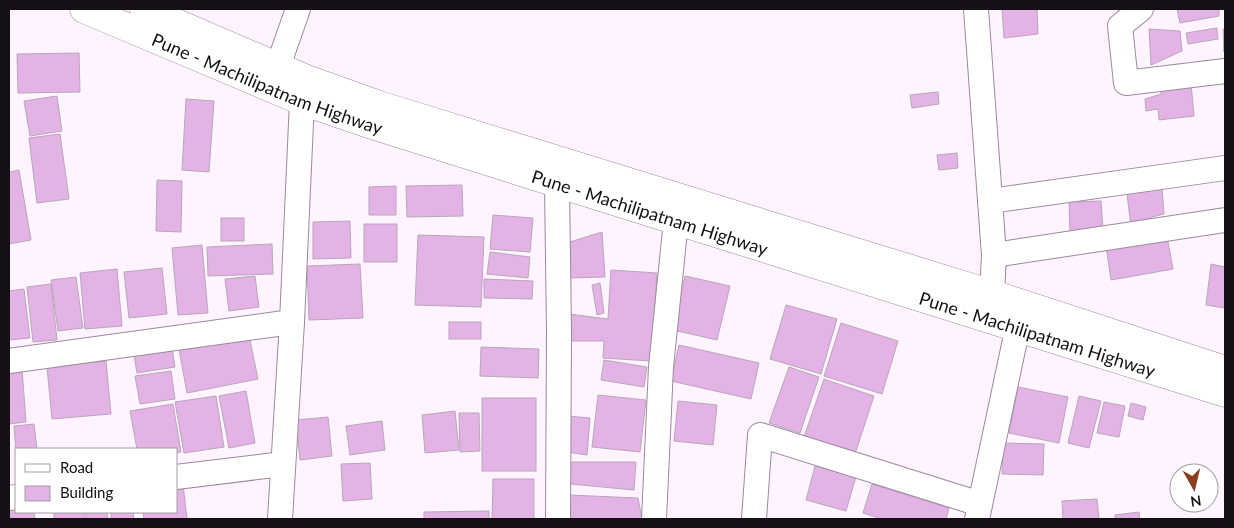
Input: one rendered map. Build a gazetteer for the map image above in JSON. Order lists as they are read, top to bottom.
{
  "streets": {
    "main road": ["Pune - Machilipatnam Highway"]
  },
  "legend": ["Road", "Building"],
  "north": "bottom"
}
